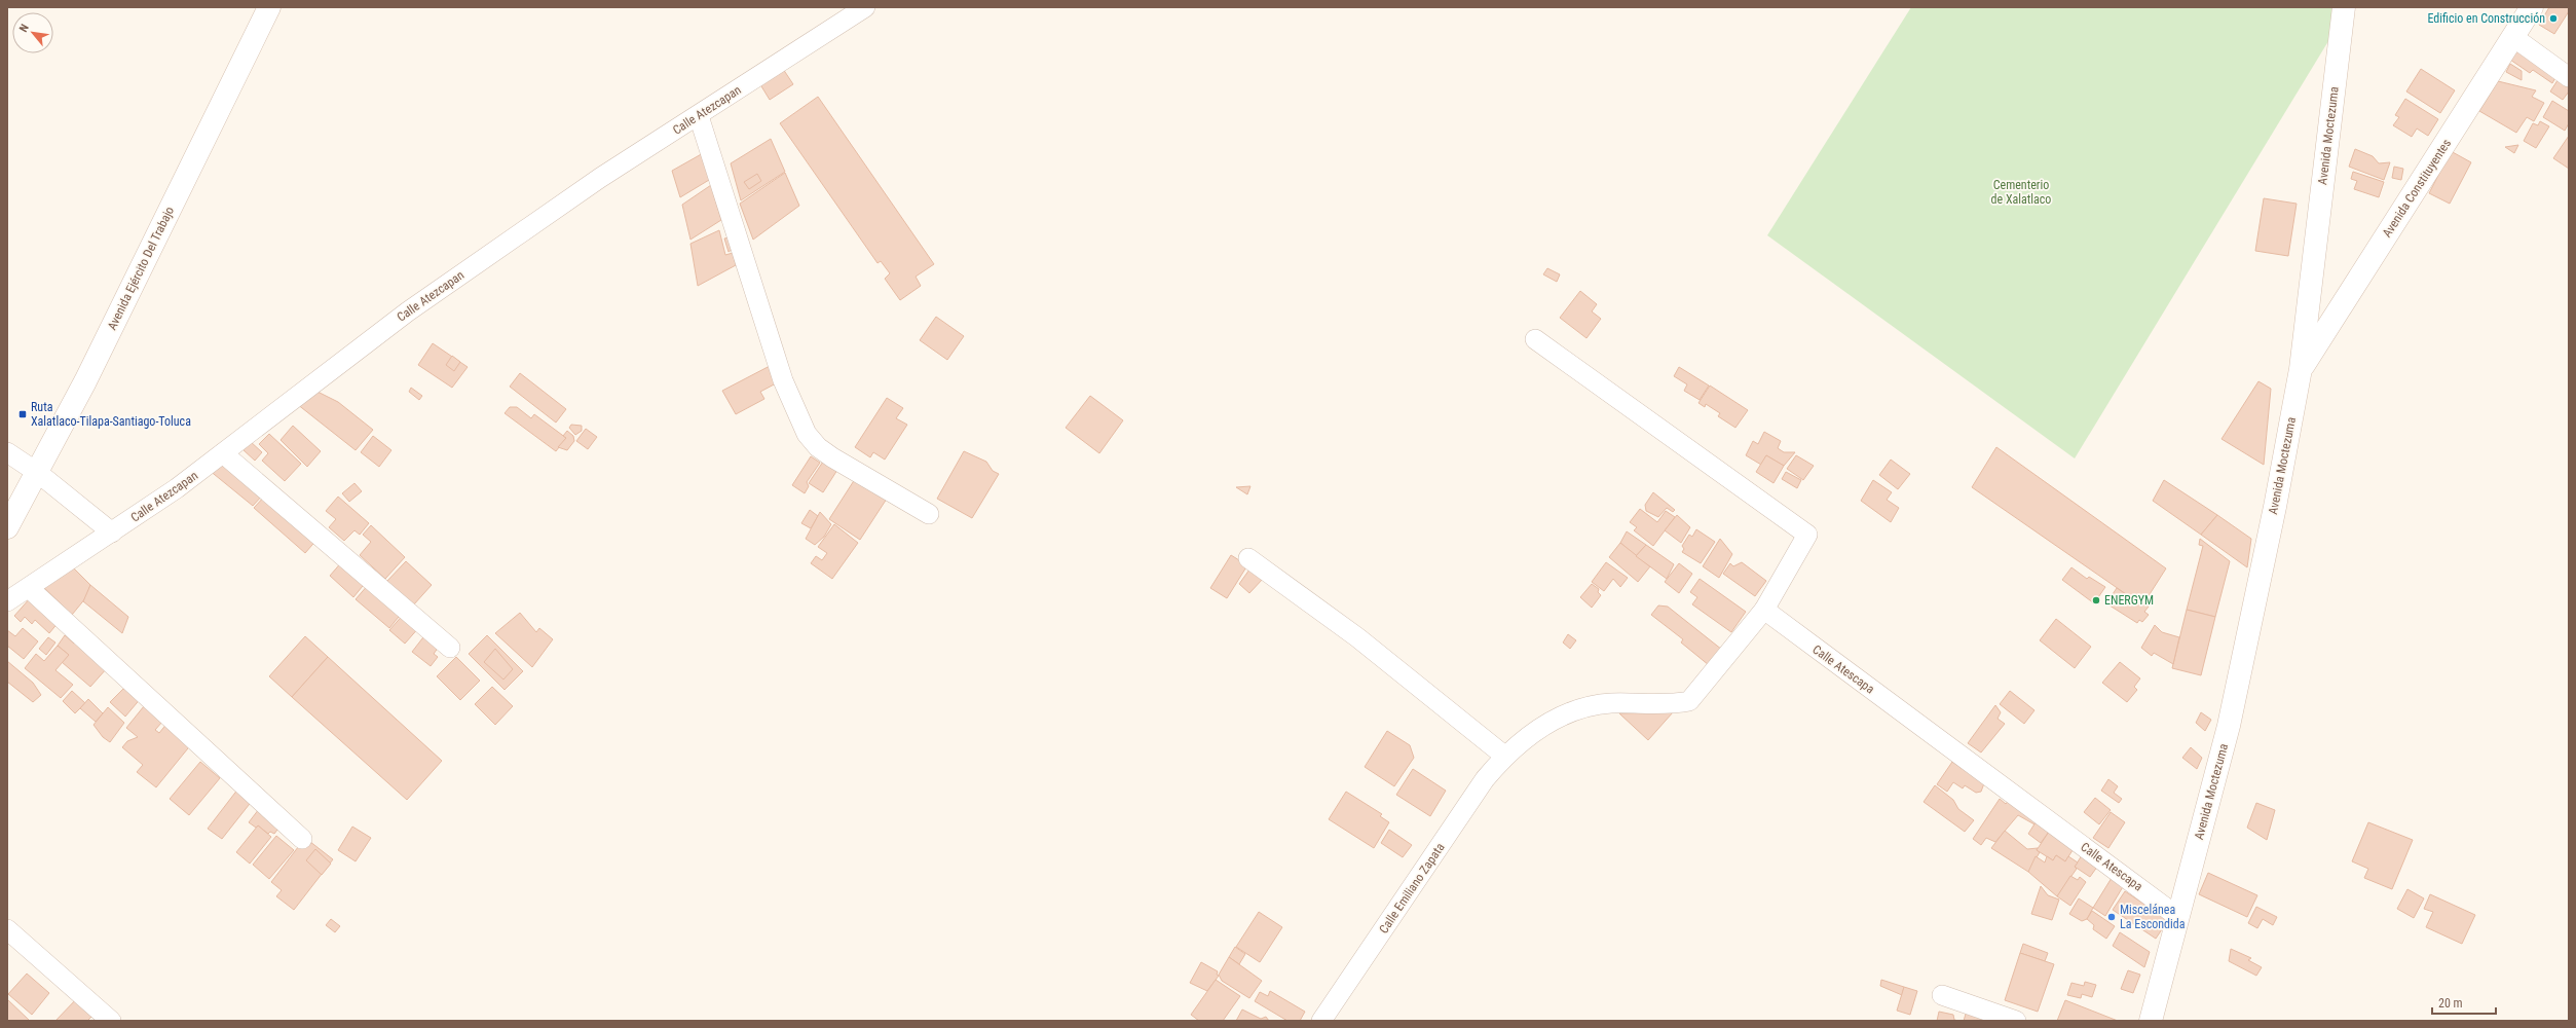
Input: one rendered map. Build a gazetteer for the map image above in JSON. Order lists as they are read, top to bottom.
{
  "streets": {
    "main road": ["Avenida Moctezuma", "Avenida Constituyentes", "Avenida Ejército Del Trabajo"],
    "street": ["Calle Atezcapan", "Calle Atescapa", "Calle Emiliano Zapata"]
  },
  "crossings": [
    ["Avenida Moctezuma", "Avenida Constituyentes"],
    ["Avenida Moctezuma", "Calle Atescapa"]
  ],
  "parks": ["Cementerio de Xalatlaco"],
  "places": {
    "other": ["Edificio en Construcción", "ENERGYM", "Miscelánea La Escondida"],
    "transit": ["Ruta Xalatlaco-Tilapa-Santiago-Toluca"]
  },
  "scale_bar": "20 m",
  "north": "top left"
}
